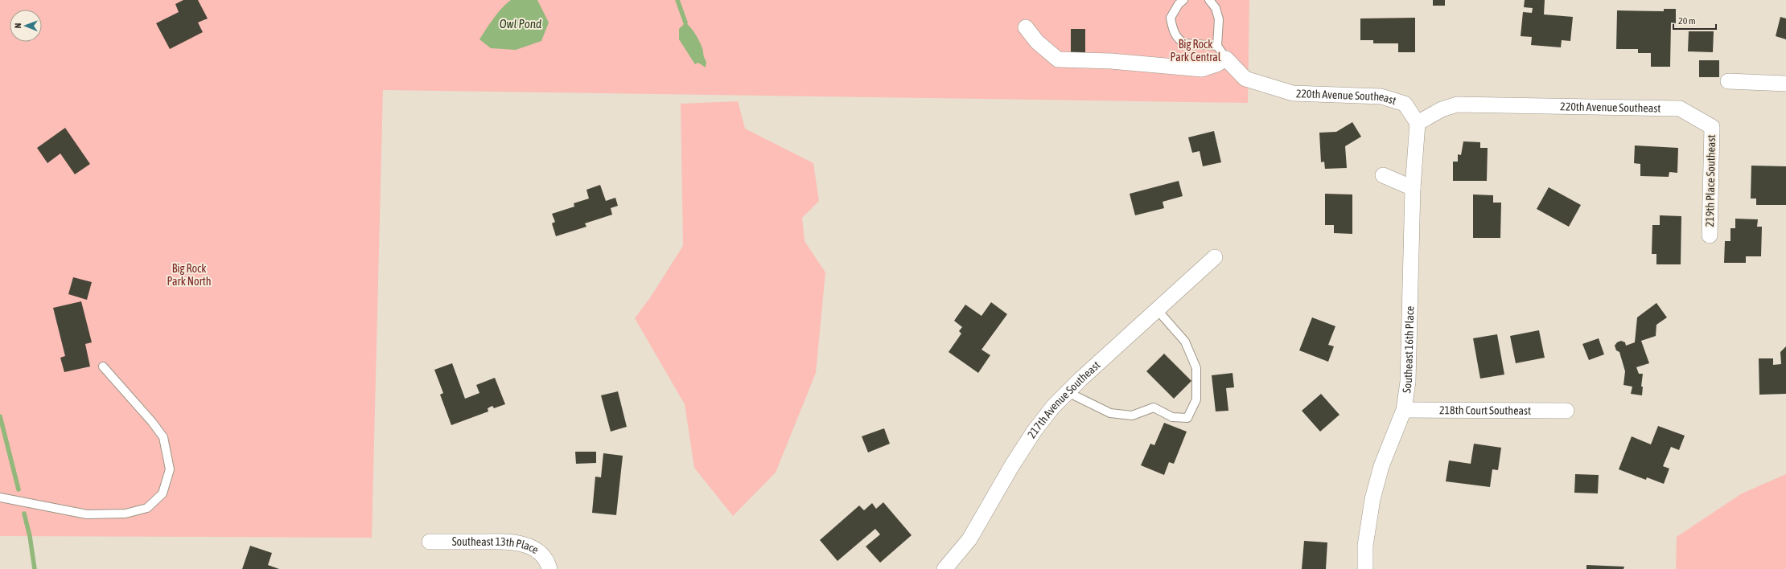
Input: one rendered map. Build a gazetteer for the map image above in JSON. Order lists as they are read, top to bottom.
{
  "streets": {
    "street": [
      "220th Avenue Southeast",
      "219th Place Southeast",
      "Southeast 16th Place",
      "217th Avenue Southeast",
      "218th Court Southeast",
      "Southeast 13th Place"
    ]
  },
  "crossings": [
    ["220th Avenue Southeast", "219th Place Southeast"],
    ["220th Avenue Southeast", "Southeast 16th Place"],
    ["Southeast 16th Place", "218th Court Southeast"]
  ],
  "water": ["Owl Pond"],
  "parks": ["Big Rock Park Central", "Big Rock Park North"],
  "scale_bar": "20 m",
  "north": "left"
}
